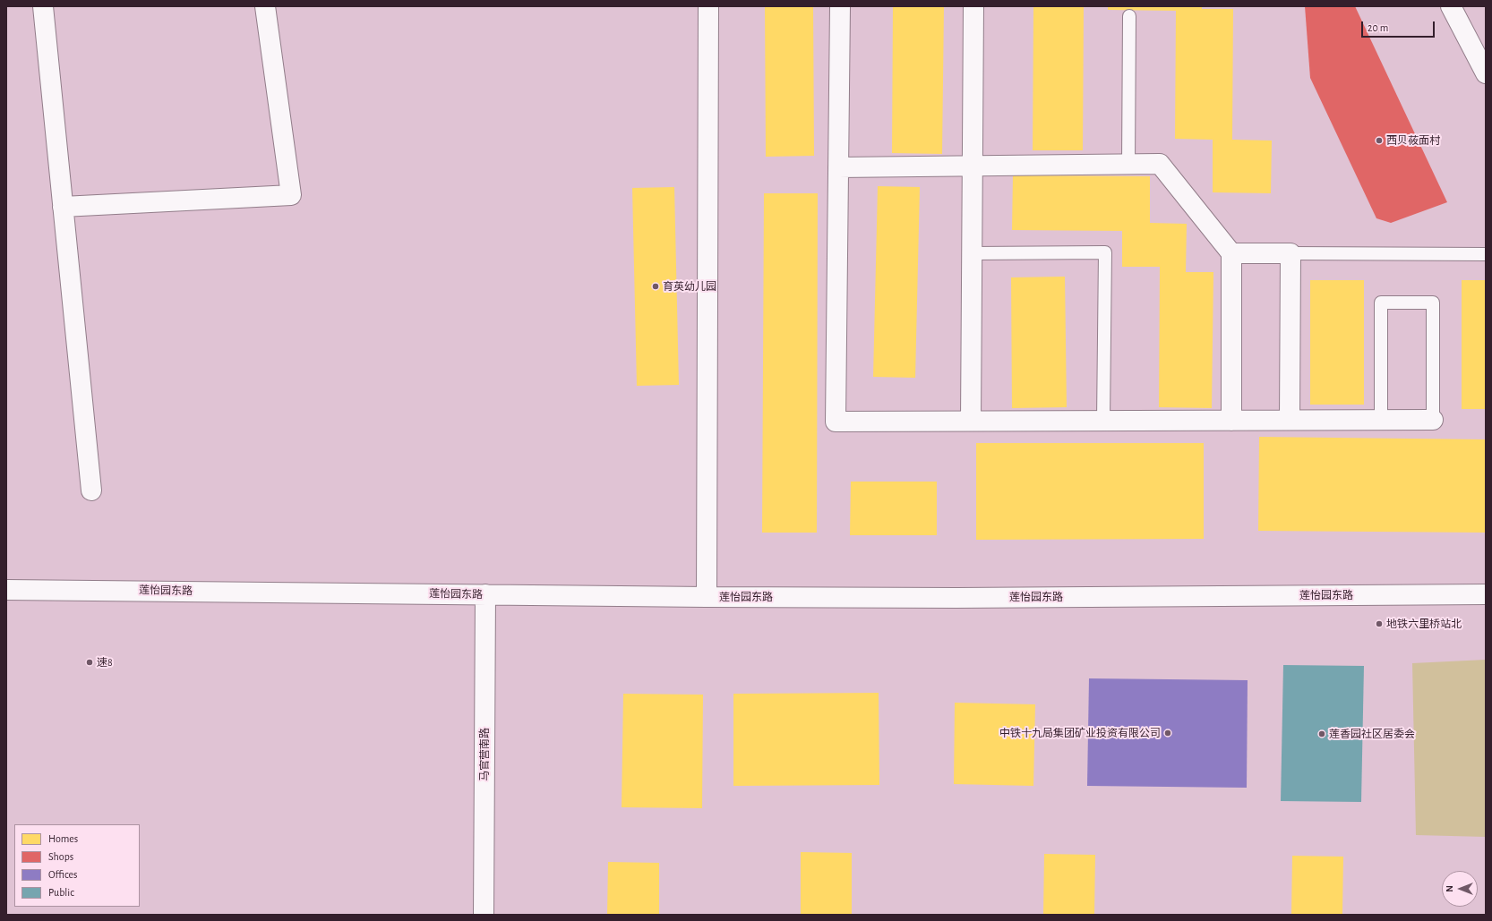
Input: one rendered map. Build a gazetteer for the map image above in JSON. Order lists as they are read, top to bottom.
{
  "streets": {
    "street": ["莲怡园东路", "马官营南路"]
  },
  "crossings": [
    ["莲怡园东路", "马官营南路"]
  ],
  "places": [
    "西贝莜面村",
    "育英幼儿园",
    "地铁六里桥站北",
    "速8",
    "中铁十九局集团矿业投资有限公司",
    "莲香园社区居委会"
  ],
  "legend": [
    "Homes",
    "Shops",
    "Offices",
    "Public"
  ],
  "scale_bar": "20 m",
  "north": "left"
}
